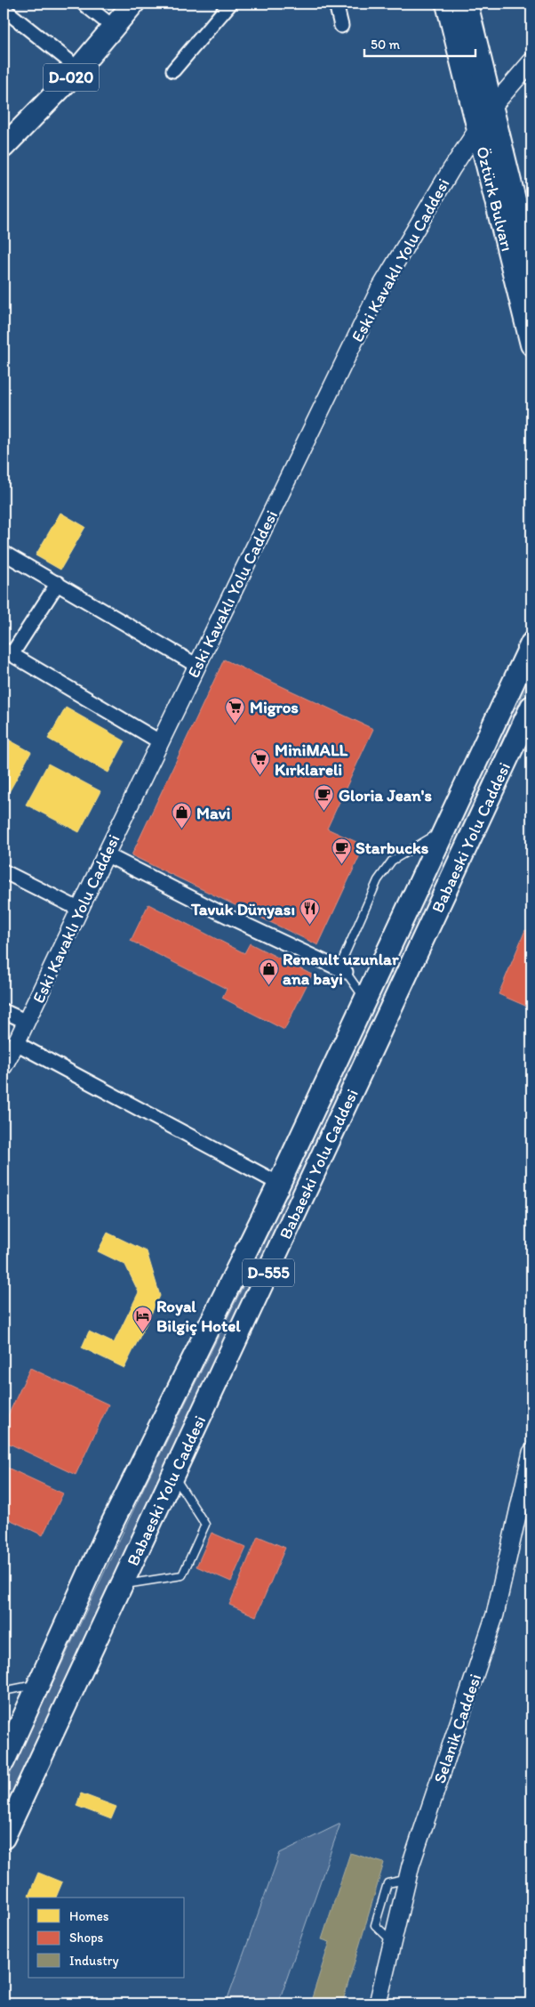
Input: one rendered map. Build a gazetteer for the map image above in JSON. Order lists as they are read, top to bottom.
{
  "streets": {
    "highway": [
      "D-020",
      "Öztürk Bulvarı",
      "Babaeski Yolu Caddesi",
      "D-555"
    ],
    "street": ["Eski Kavaklı Yolu Caddesi", "Selanik Caddesi"]
  },
  "crossings": [
    ["Öztürk Bulvarı", "Eski Kavaklı Yolu Caddesi"]
  ],
  "places": {
    "supermarket": ["Migros", "MiniMALL Kırklareli"],
    "cafe": ["Gloria Jean's", "Starbucks"],
    "shop": ["Mavi", "Renault uzunlar ana bayi"],
    "restaurant": ["Tavuk Dünyası"],
    "hotel": ["Royal Bilgiç Hotel"]
  },
  "legend": ["Homes", "Shops", "Industry"],
  "scale_bar": "50 m"
}
